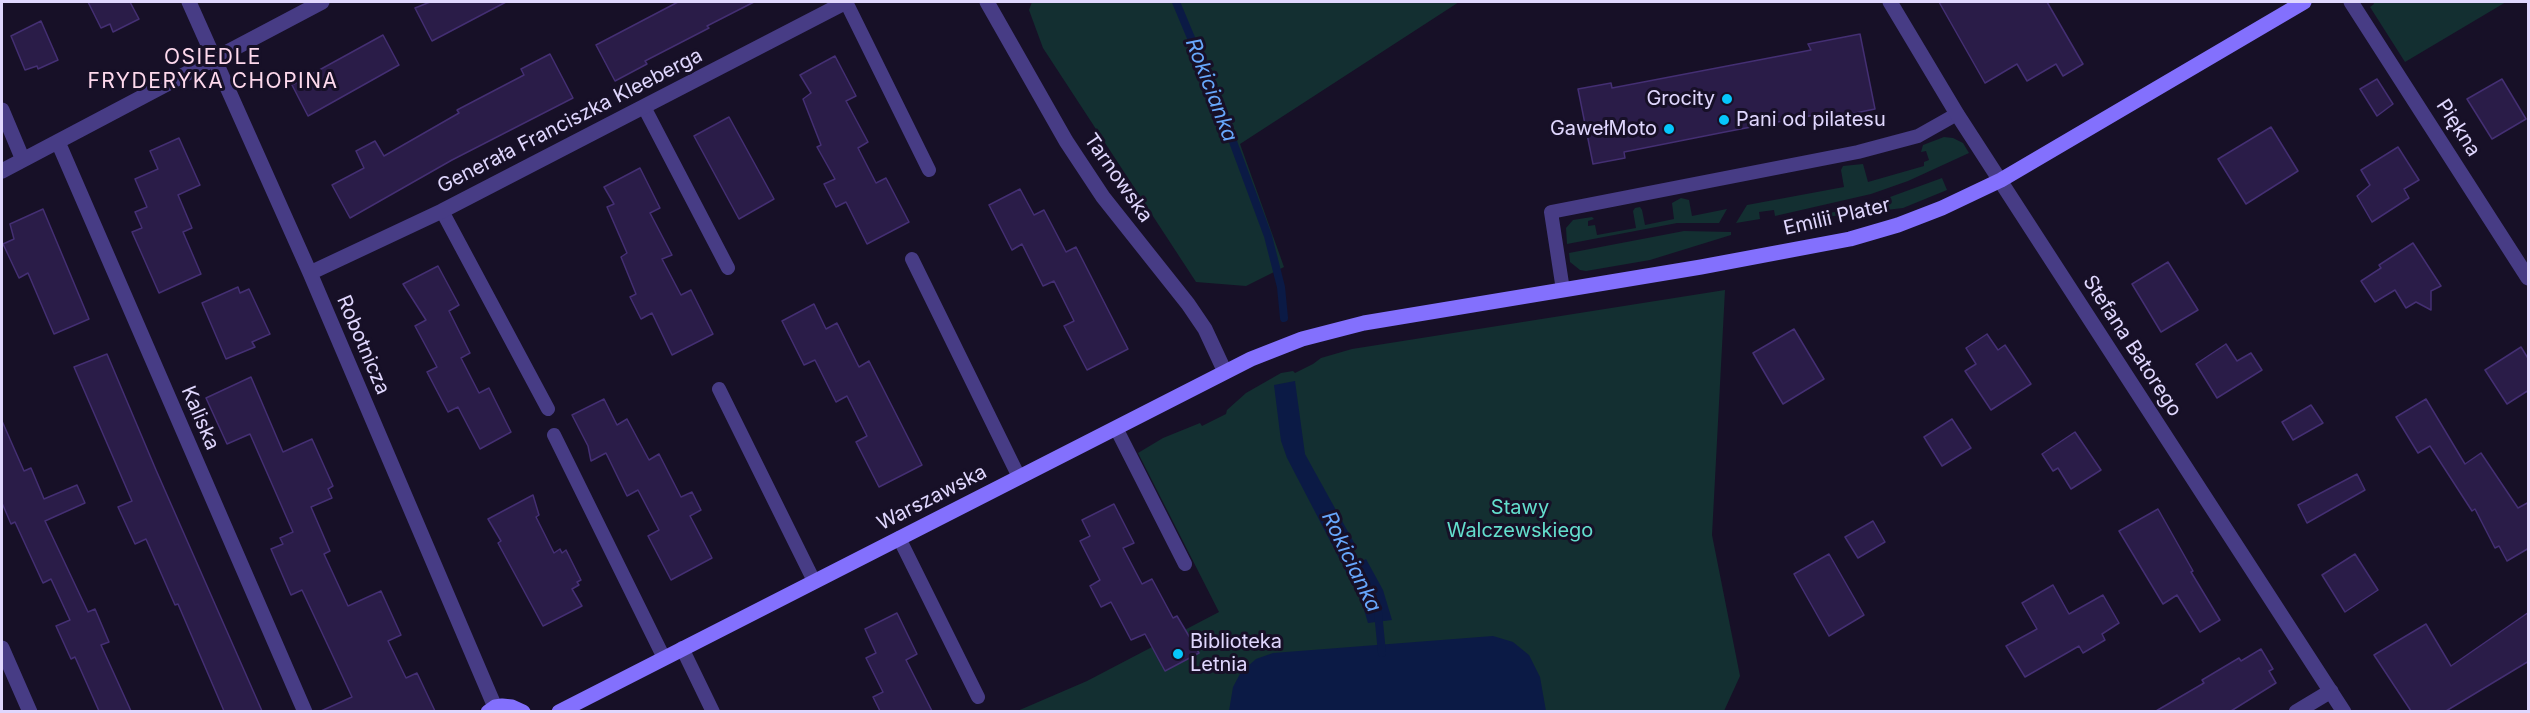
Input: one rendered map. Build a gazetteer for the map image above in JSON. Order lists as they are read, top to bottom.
{
  "streets": {
    "street": [
      "Generała Franciszka Kleeberga",
      "Piękna",
      "Tarnowska",
      "Emilii Plater",
      "Robotnicza",
      "Stefana Batorego",
      "Kaliska",
      "Warszawska"
    ]
  },
  "crossings": [
    ["Generała Franciszka Kleeberga", "Robotnicza"],
    ["Tarnowska", "Warszawska"],
    ["Emilii Plater", "Stefana Batorego"],
    ["Emilii Plater", "Warszawska"]
  ],
  "districts": ["OSIEDLE FRYDERYKA CHOPINA"],
  "water": ["Rokicianka"],
  "parks": ["Stawy Walczewskiego"],
  "places": [
    "Grocity",
    "Pani od pilatesu",
    "GawełMoto",
    "Biblioteka Letnia"
  ]
}
